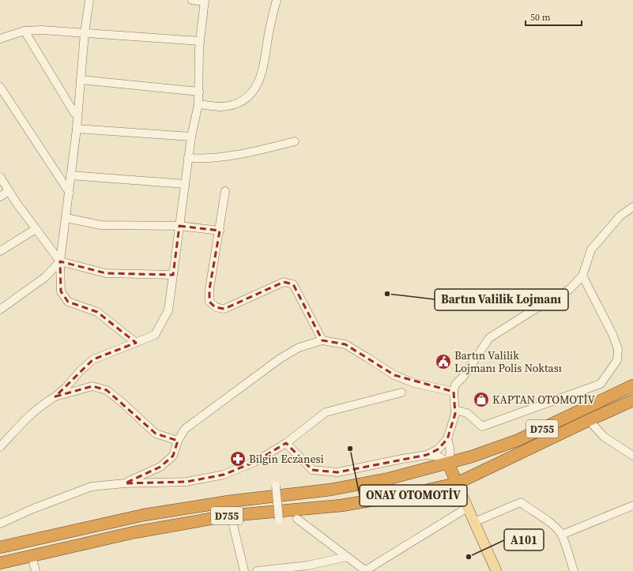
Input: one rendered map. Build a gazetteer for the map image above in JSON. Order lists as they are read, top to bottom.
{
  "streets": {
    "highway": ["D755"]
  },
  "places": {
    "other": ["Bartın Valilik Lojmanı", "ONAY OTOMOTİV", "A101"],
    "public building": ["Bartın Valilik Lojmanı Polis Noktası"],
    "shop": ["KAPTAN OTOMOTİV"],
    "pharmacy": ["Bilgin Eczanesi"]
  },
  "scale_bar": "50 m"
}
